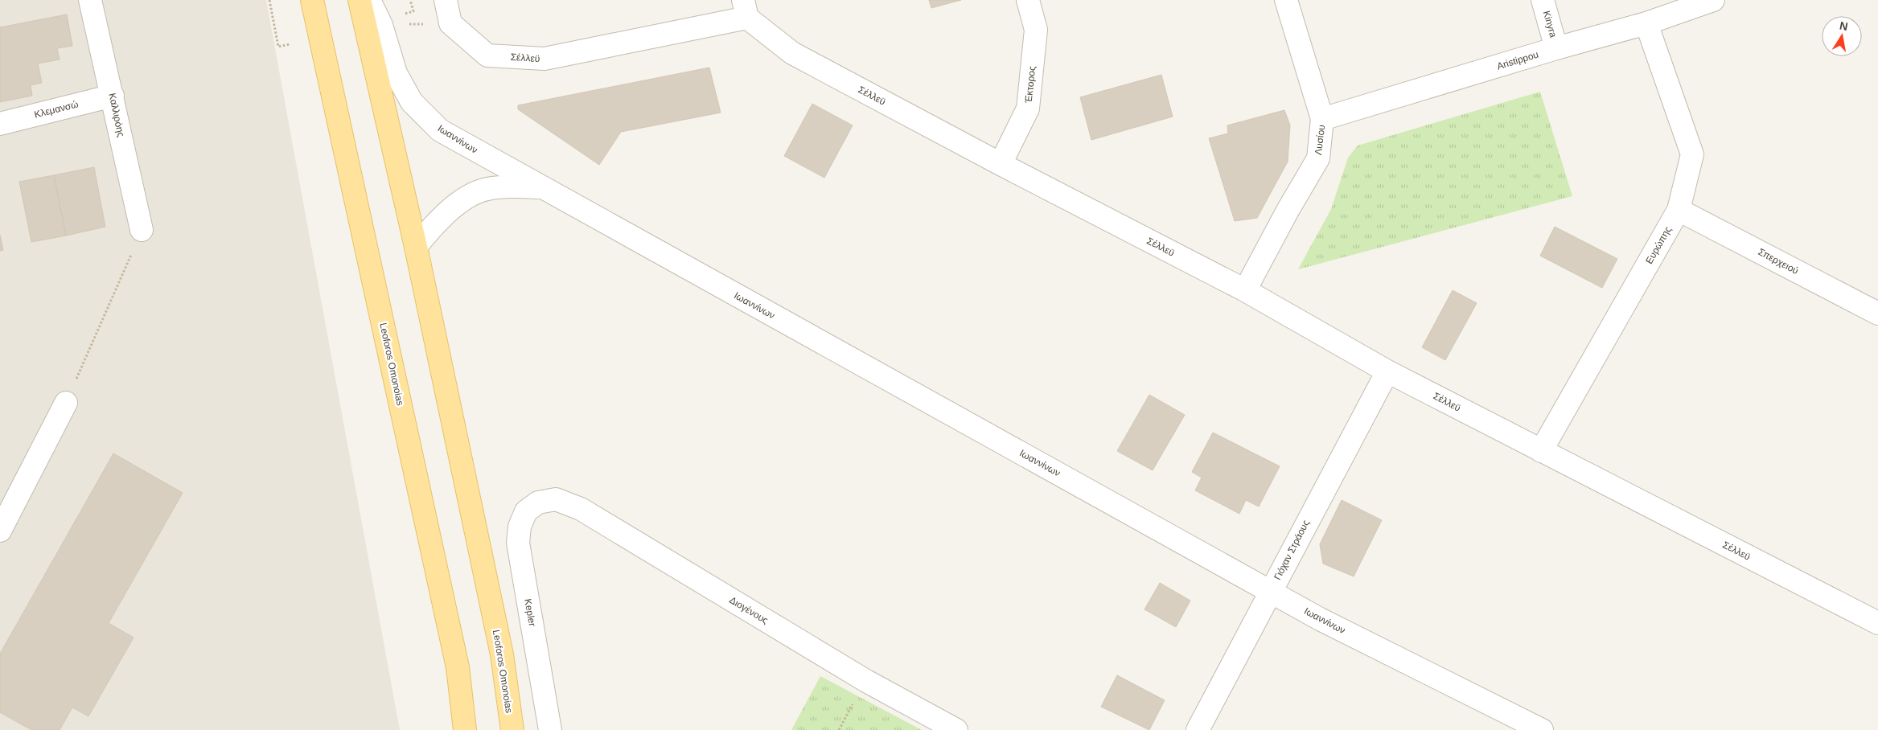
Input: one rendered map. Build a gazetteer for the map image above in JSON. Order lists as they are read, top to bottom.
{
  "streets": {
    "main road": ["Leoforos Omonoias"],
    "street": [
      "Kinyra",
      "Σέλλεϋ",
      "Aristippou",
      "Έκτορος",
      "Κλεμανσώ",
      "Καλλιρόης",
      "Ιωαννίνων",
      "Λυσίου",
      "Ευρώπης",
      "Σπερχειού",
      "Γιόχαν Στράους",
      "Διογένους",
      "Kepler"
    ]
  },
  "crossings": [
    ["Kinyra", "Aristippou"],
    ["Σέλλεϋ", "Έκτορος"],
    ["Σέλλεϋ", "Λυσίου"],
    ["Σέλλεϋ", "Ευρώπης"],
    ["Σέλλεϋ", "Γιόχαν Στράους"],
    ["Aristippou", "Λυσίου"],
    ["Aristippou", "Ευρώπης"],
    ["Κλεμανσώ", "Καλλιρόης"],
    ["Ιωαννίνων", "Leoforos Omonoias"],
    ["Ιωαννίνων", "Γιόχαν Στράους"],
    ["Ευρώπης", "Σπερχειού"],
    ["Διογένους", "Kepler"]
  ],
  "north": "top"
}
